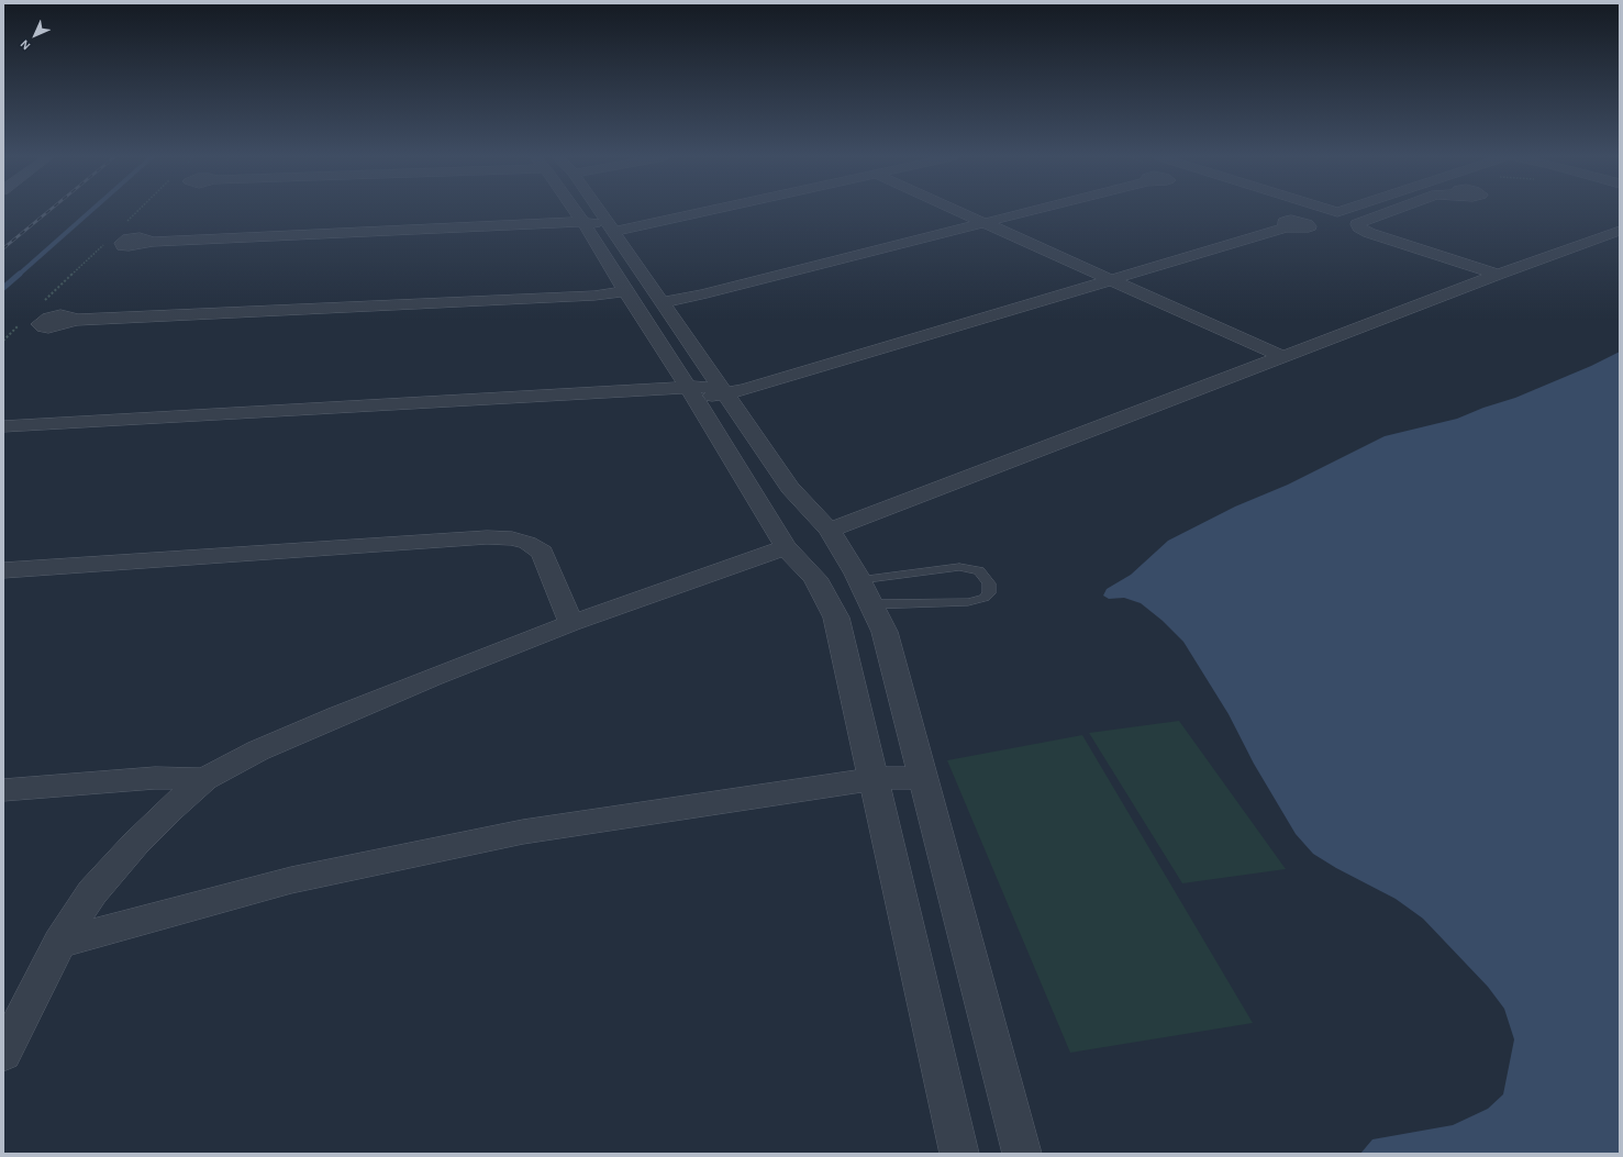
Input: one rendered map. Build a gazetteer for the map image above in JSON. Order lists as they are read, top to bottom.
{
  "north": "bottom left"
}
